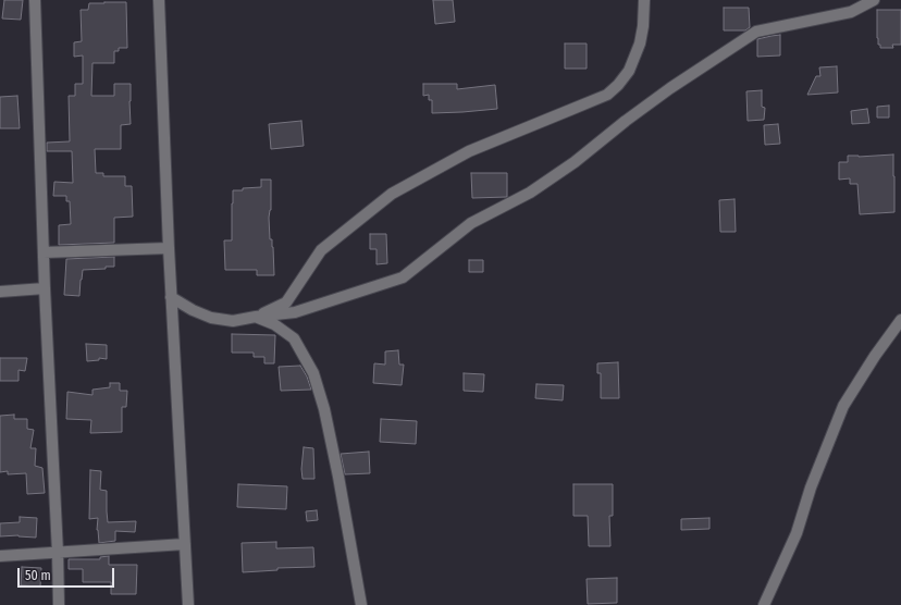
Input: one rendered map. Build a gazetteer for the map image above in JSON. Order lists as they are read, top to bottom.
{
  "scale_bar": "50 m"
}
